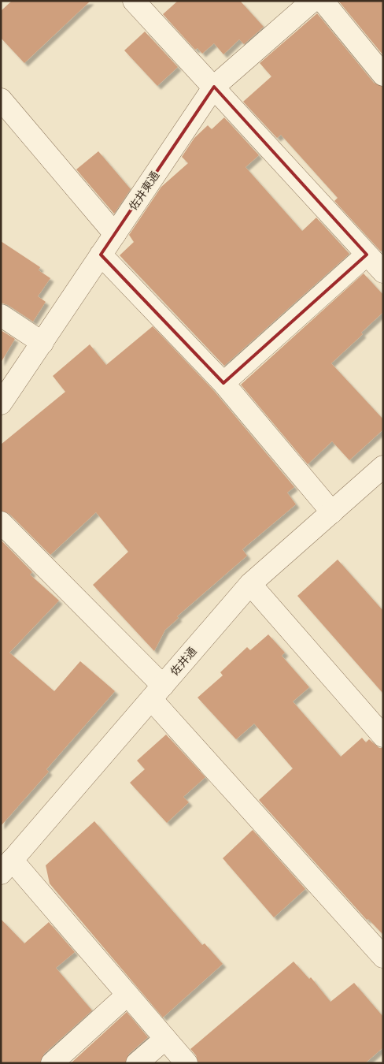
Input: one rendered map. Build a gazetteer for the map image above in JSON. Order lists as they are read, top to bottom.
{
  "streets": {
    "street": ["佐井東通", "佐井通"]
  }
}
